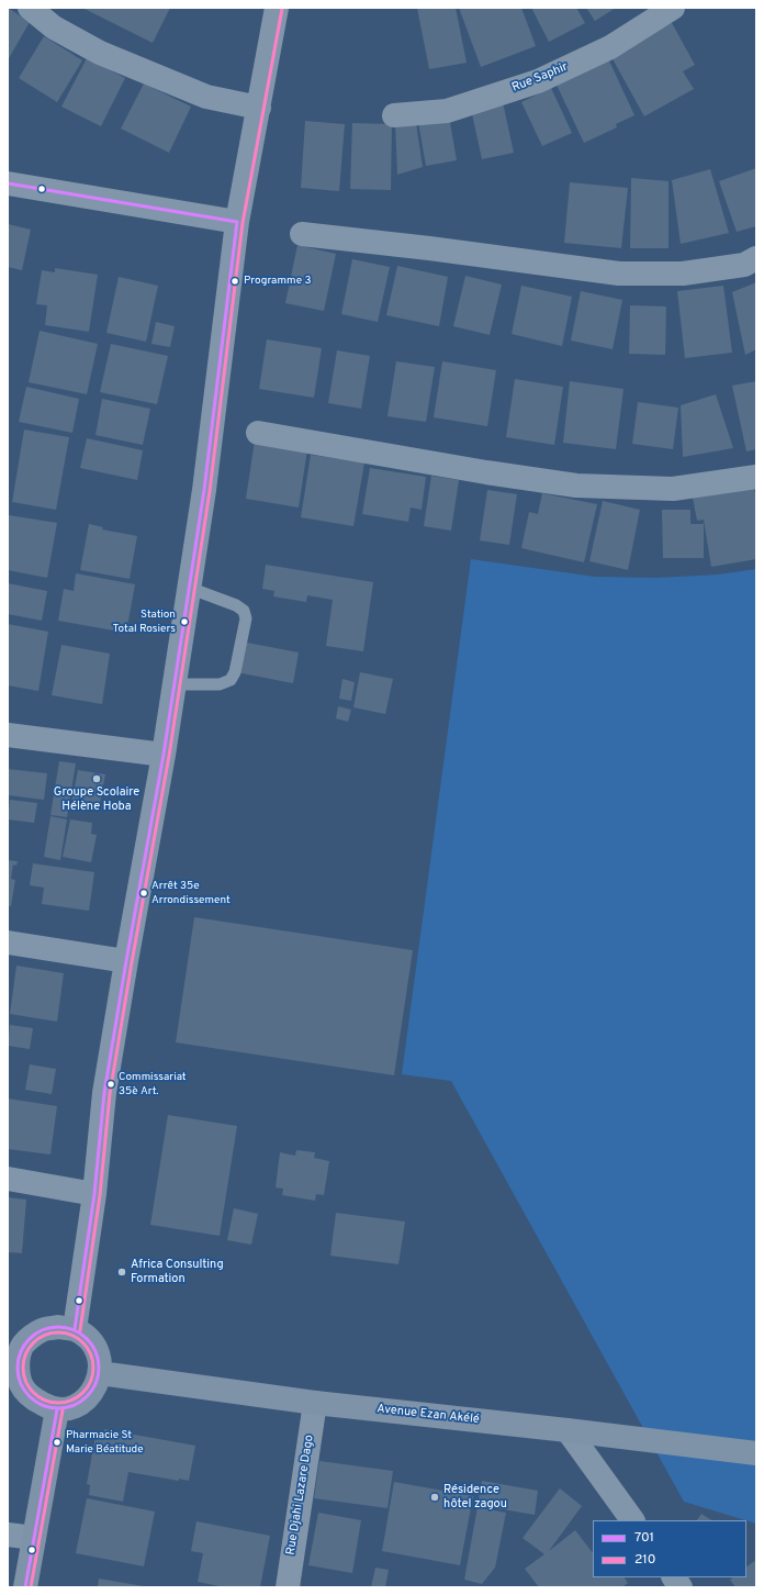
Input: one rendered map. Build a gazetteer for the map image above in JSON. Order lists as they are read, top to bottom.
{
  "streets": {
    "street": ["Rue Saphir", "Avenue Ezan Akélé", "Rue Djahi Lazare Dago"]
  },
  "crossings": [
    ["Avenue Ezan Akélé", "Rue Djahi Lazare Dago"]
  ],
  "places": [
    "Programme 3",
    "Station Total Rosiers",
    "Groupe Scolaire Hélène Hoba",
    "Arrêt 35e Arrondissement",
    "Commissariat 35è Art.",
    "Africa Consulting Formation",
    "Pharmacie St Marie Béatitude",
    "Résidence hôtel zagou"
  ],
  "lines": ["transit line 210", "transit line 701"],
  "legend": ["701", "210"]
}
